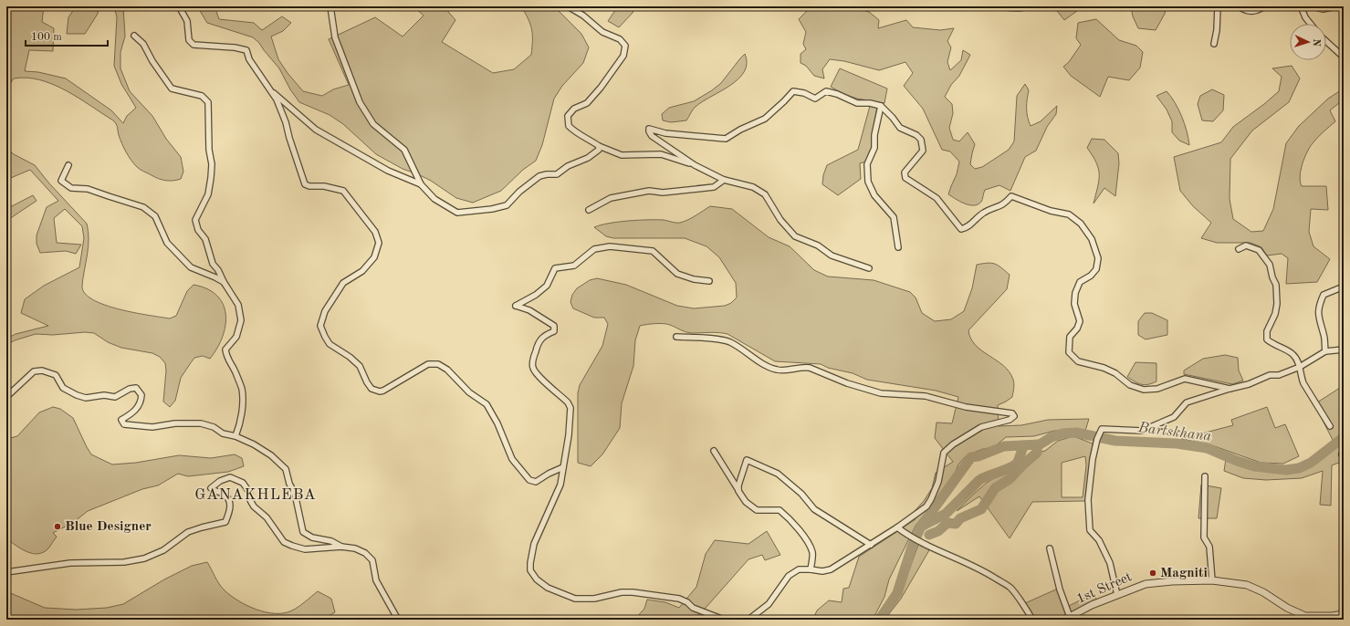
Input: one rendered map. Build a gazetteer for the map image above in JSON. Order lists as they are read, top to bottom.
{
  "streets": {
    "street": ["1st Street"]
  },
  "districts": ["GANAKHLEBA"],
  "water": ["Bartskhana"],
  "places": ["Blue Designer", "Magniti"],
  "scale_bar": "100 m",
  "north": "right"
}
